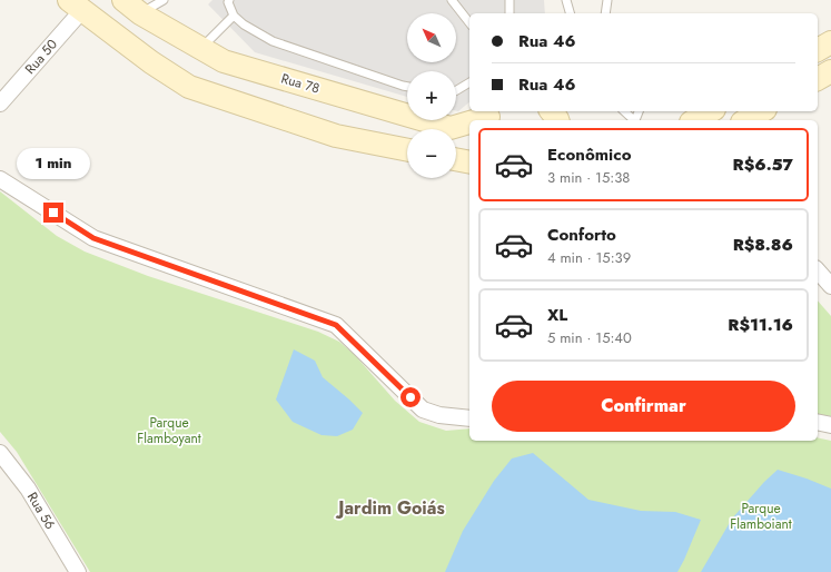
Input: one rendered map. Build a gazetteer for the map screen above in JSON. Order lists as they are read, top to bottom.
{
  "streets": {
    "main road": ["Rua 78"],
    "street": ["Rua 50", "Rua 56"]
  },
  "districts": ["Jardim Goiás"],
  "parks": ["Parque Flamboyant", "Parque Flamboiant"],
  "north": "top left",
  "page": {
    "map_buttons": ["+", "−"],
    "banner": ["Rua 46", "Rua 46"],
    "list": [
      {
        "name": "Econômico",
        "note": "3 min · 15:38",
        "value": "R$6.57"
      },
      {
        "name": "Conforto",
        "note": "4 min · 15:39",
        "value": "R$8.86"
      },
      {
        "name": "XL",
        "note": "5 min · 15:40",
        "value": "R$11.16"
      }
    ],
    "bubble": "1 min",
    "buttons": "Confirmar"
  }
}
